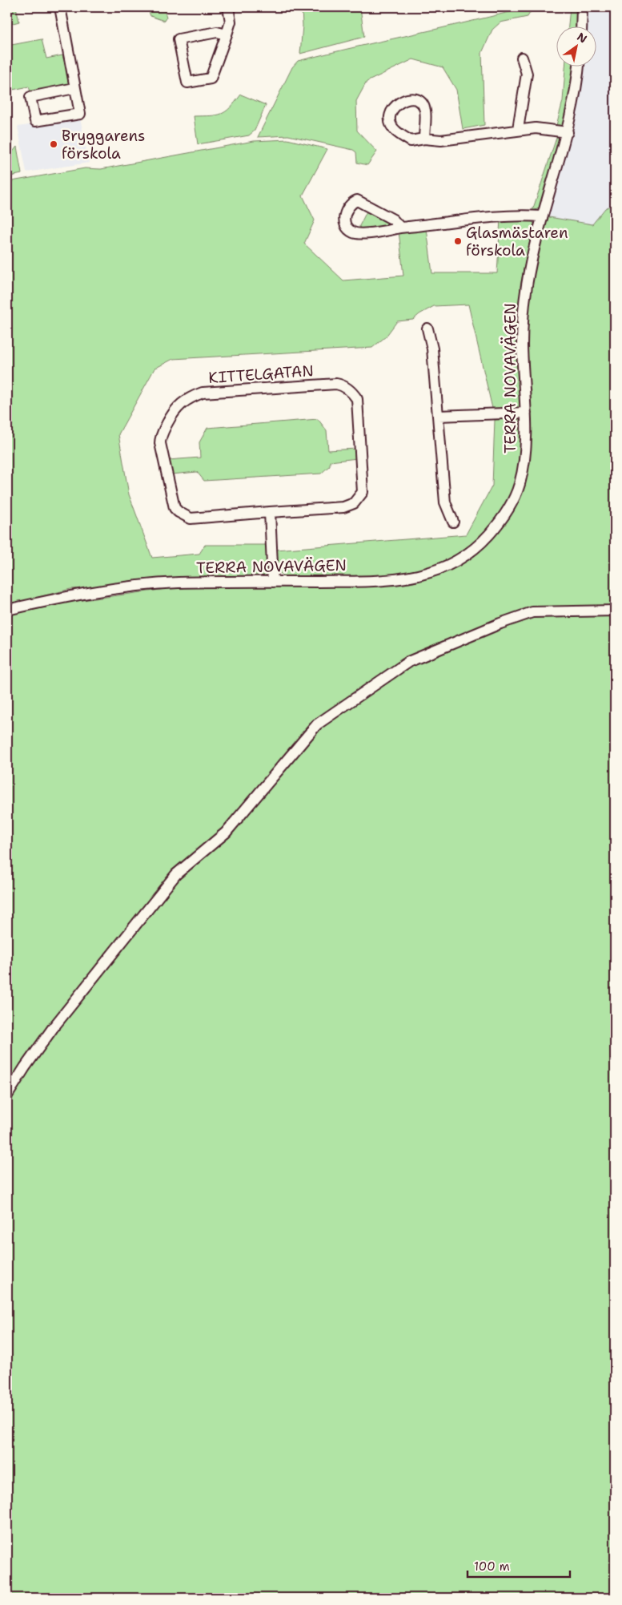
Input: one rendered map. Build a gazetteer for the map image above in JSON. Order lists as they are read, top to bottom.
{
  "streets": {
    "street": ["KITTELGATAN", "TERRA NOVAVÄGEN"]
  },
  "places": ["Bryggarens förskola", "Glasmästaren förskola"],
  "scale_bar": "100 m",
  "north": "top right"
}
